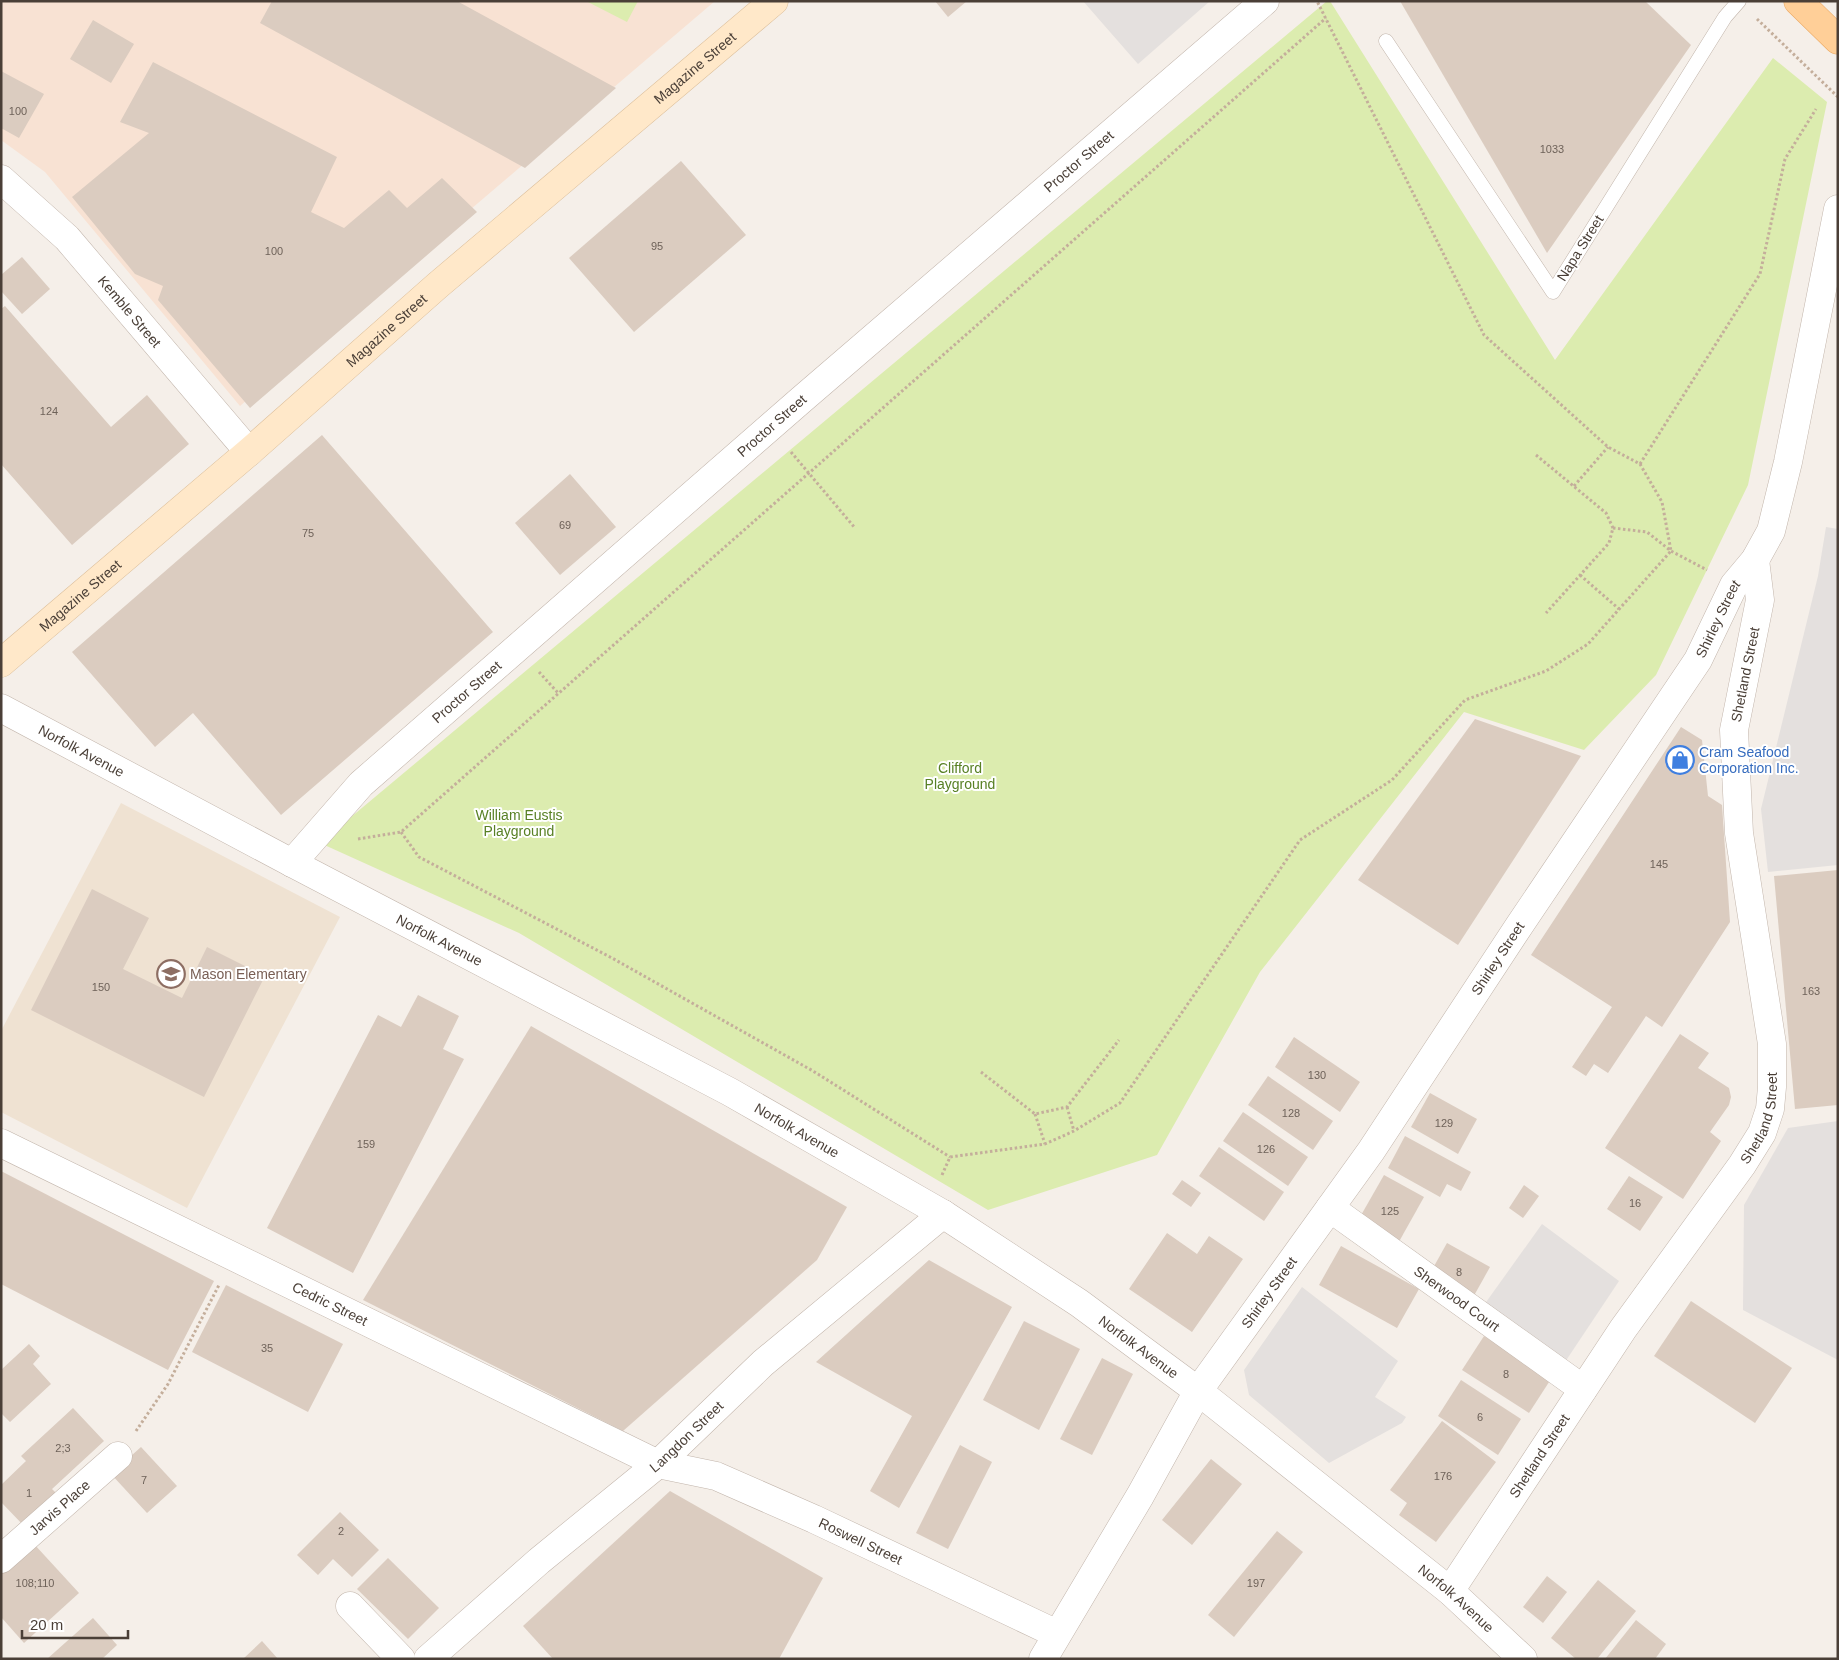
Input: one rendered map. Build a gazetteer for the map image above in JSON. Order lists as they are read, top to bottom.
{
  "streets": {
    "main road": ["Magazine Street"],
    "street": [
      "Proctor Street",
      "Kemble Street",
      "Shirley Street",
      "Shetland Street",
      "Norfolk Avenue",
      "Sherwood Court",
      "Cedric Street",
      "Langdon Street",
      "Jarvis Place",
      "Roswell Street"
    ],
    "lane": ["Napa Street"]
  },
  "crossings": [
    ["Magazine Street", "Kemble Street"],
    ["Proctor Street", "Norfolk Avenue"],
    ["Shirley Street", "Shetland Street"],
    ["Shirley Street", "Norfolk Avenue"],
    ["Shirley Street", "Sherwood Court"],
    ["Shirley Street", "Roswell Street"],
    ["Shetland Street", "Norfolk Avenue"],
    ["Shetland Street", "Sherwood Court"],
    ["Norfolk Avenue", "Langdon Street"],
    ["Cedric Street", "Langdon Street"],
    ["Cedric Street", "Roswell Street"],
    ["Langdon Street", "Roswell Street"]
  ],
  "parks": ["Clifford Playground", "William Eustis Playground"],
  "places": {
    "shop": ["Cram Seafood Corporation Inc."],
    "school or university": ["Mason Elementary"]
  },
  "house_numbers": [
    "100",
    "1033",
    "95",
    "100",
    "124",
    "69",
    "75",
    "145",
    "150",
    "163",
    "130",
    "128",
    "129",
    "159",
    "126",
    "16",
    "125",
    "8",
    "35",
    "8",
    "6",
    "2;3",
    "176",
    "7",
    "1",
    "2",
    "108;110",
    "197"
  ],
  "scale_bar": "20 m"
}
